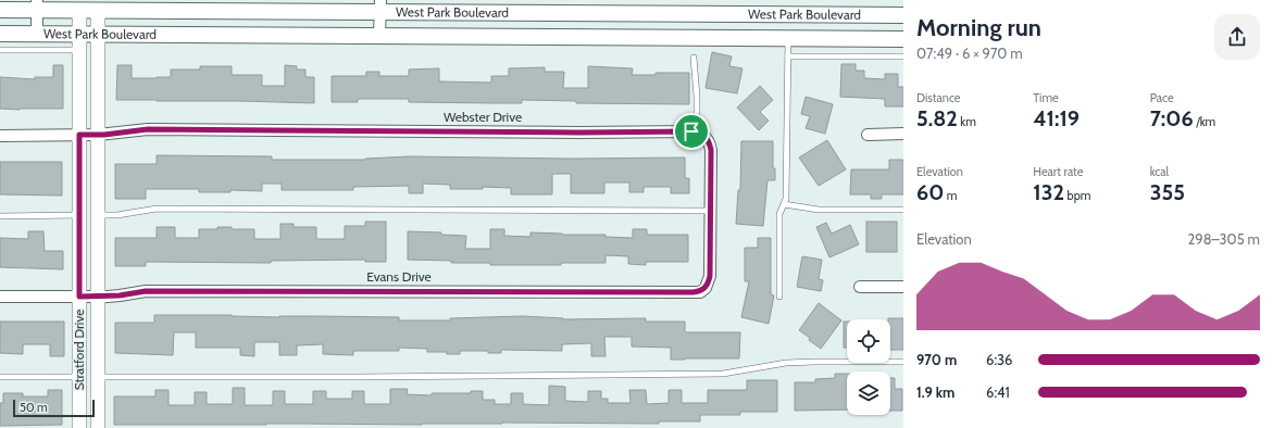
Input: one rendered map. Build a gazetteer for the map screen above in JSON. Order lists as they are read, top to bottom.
{
  "streets": {
    "main road": ["West Park Boulevard"],
    "street": ["Webster Drive", "Evans Drive", "Stratford Drive"]
  },
  "crossings": [
    ["West Park Boulevard", "Stratford Drive"],
    ["Webster Drive", "Stratford Drive"],
    ["Evans Drive", "Stratford Drive"]
  ],
  "scale_bar": "50 m",
  "page": {
    "heading": ["Morning run", "07:49 · 6 × 970 m"],
    "stats": [
      ["Distance", "5.82 km"],
      ["Time", "41:19"],
      ["Pace", "7:06 /km"],
      ["Elevation", "60 m"],
      ["Heart rate", "132 bpm"],
      ["kcal", "355"]
    ],
    "chart": ["Elevation", "298–305 m"],
    "list": [
      {
        "name": "970 m",
        "note": "6:36"
      },
      {
        "name": "1.9 km",
        "note": "6:41"
      }
    ],
    "scale": "50 m"
  }
}
